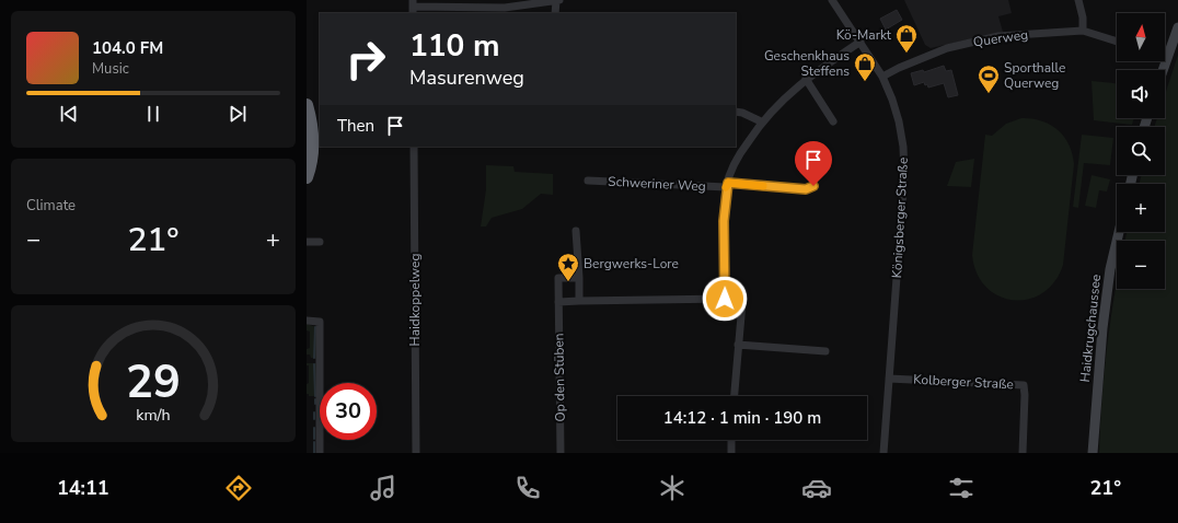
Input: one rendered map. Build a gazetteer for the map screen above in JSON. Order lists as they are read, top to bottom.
{
  "streets": {
    "main road": ["Haidkrugchaussee"],
    "street": [
      "Querweg",
      "Schweriner Weg",
      "Königsberger Straße",
      "Haidkoppelweg",
      "Op den Stüben",
      "Kolberger Straße"
    ]
  },
  "crossings": [
    ["Querweg", "Königsberger Straße"],
    ["Königsberger Straße", "Kolberger Straße"]
  ],
  "places": {
    "shop": ["Kö-Markt", "Geschenkhaus Steffens"],
    "sports": ["Sporthalle Querweg"],
    "place": ["Bergwerks-Lore"]
  },
  "north": "top",
  "page": {
    "map_buttons": ["+", "−"],
    "turn": ["110 m", "Masurenweg"],
    "song": ["104.0 FM", "Music"],
    "then": "Then",
    "tile": "Climate",
    "heat": ["−", "21°", "+"],
    "limit": "30",
    "trip": "14:12 · 1 min · 190 m",
    "tabs": ["14:11", "21°"],
    "gauge": ["29", "km/h"]
  }
}
